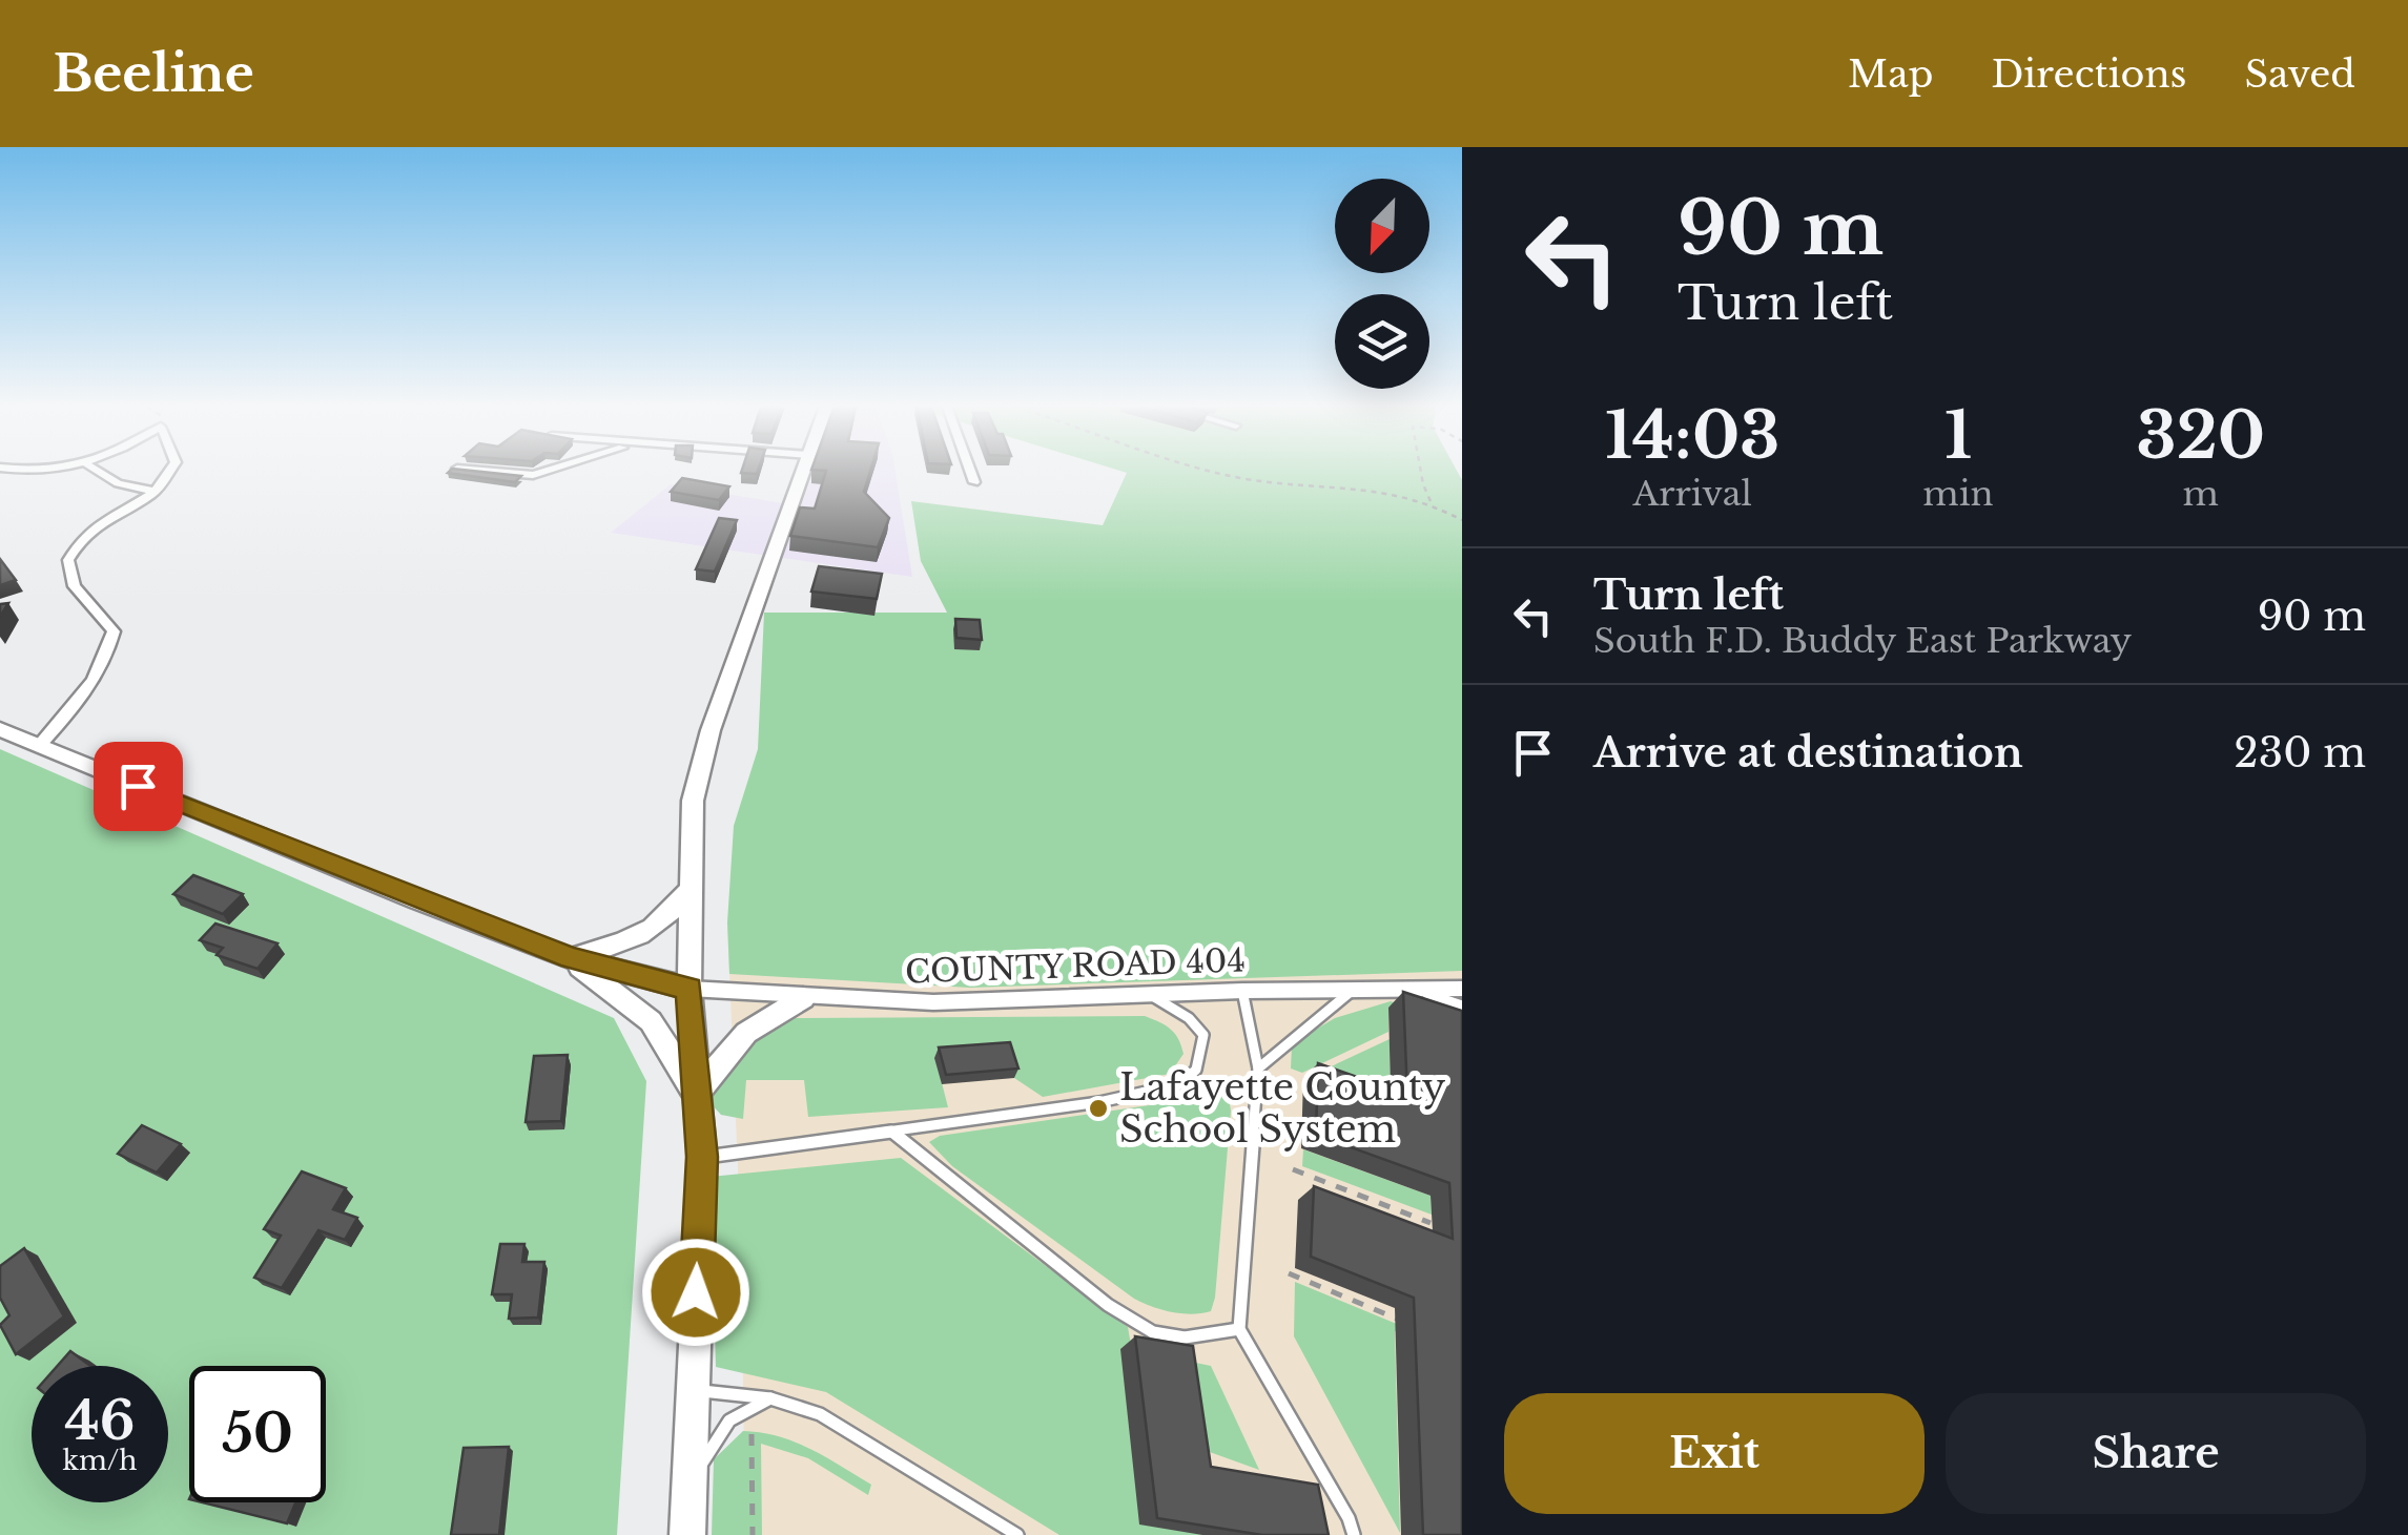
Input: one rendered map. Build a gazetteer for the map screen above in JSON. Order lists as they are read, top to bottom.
{
  "streets": {
    "street": ["COUNTY ROAD 404"]
  },
  "places": ["Lafayette County School System"],
  "north": "bottom left",
  "page": {
    "header": "Beeline",
    "nav": ["Map", "Directions", "Saved"],
    "turn": ["90 m", "Turn left"],
    "eta": [
      "14:03",
      "Arrival",
      "1",
      "min",
      "320",
      "m"
    ],
    "list": [
      {
        "name": "Turn left",
        "note": "South F.D. Buddy East Parkway",
        "value": "90 m"
      },
      {
        "name": "Arrive at destination",
        "value": "230 m"
      }
    ],
    "speed": "46 km/h",
    "limit": "50",
    "buttons": ["Exit", "Share"]
  }
}
